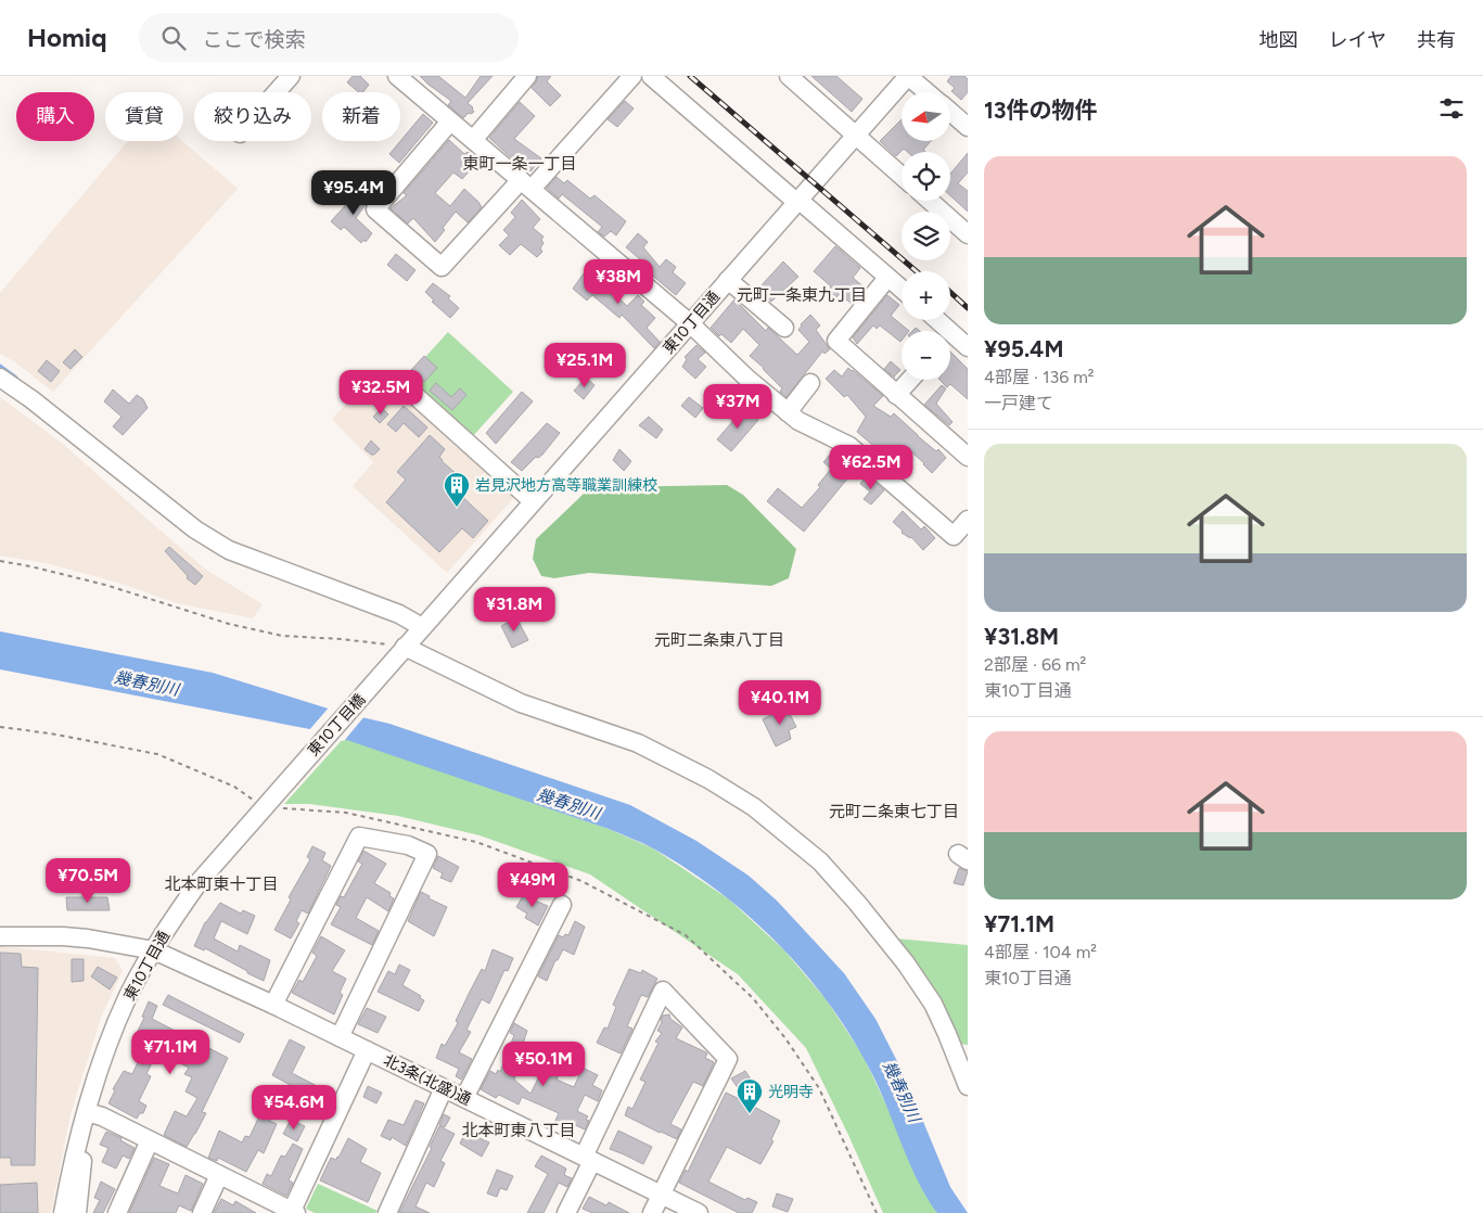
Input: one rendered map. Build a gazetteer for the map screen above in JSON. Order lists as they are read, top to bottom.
{
  "streets": {
    "street": ["東10丁目通", "東10丁目橋", "北3条(北盛)通"]
  },
  "crossings": [
    ["東10丁目通", "東10丁目橋"],
    ["東10丁目通", "北3条(北盛)通"]
  ],
  "districts": [
    "東町一条一丁目",
    "元町一条東九丁目",
    "元町二条東八丁目",
    "元町二条東七丁目",
    "北本町東十丁目",
    "北本町東八丁目"
  ],
  "water": ["幾春別川"],
  "places": {
    "building": ["岩見沢地方高等職業訓練校", "光明寺"]
  },
  "north": "left",
  "page": {
    "header": "Homiq",
    "search": "ここで検索",
    "nav": ["地図", "レイヤ", "共有"],
    "heading": "13件の物件",
    "map_buttons": ["+", "−"],
    "chip": [
      "購入",
      "賃貸",
      "絞り込み",
      "新着"
    ],
    "list": [
      {
        "name": "¥95.4M",
        "note": "4部屋 · 136 m² · 一戸建て"
      },
      {
        "name": "¥31.8M",
        "note": "2部屋 · 66 m² · 東10丁目通"
      },
      {
        "name": "¥71.1M",
        "note": "4部屋 · 104 m² · 東10丁目通"
      }
    ],
    "price": [
      "¥95.4M",
      "¥38M",
      "¥25.1M",
      "¥32.5M",
      "¥37M",
      "¥62.5M",
      "¥31.8M",
      "¥40.1M",
      "¥70.5M",
      "¥49M",
      "¥71.1M",
      "¥50.1M",
      "¥54.6M"
    ]
  }
}
